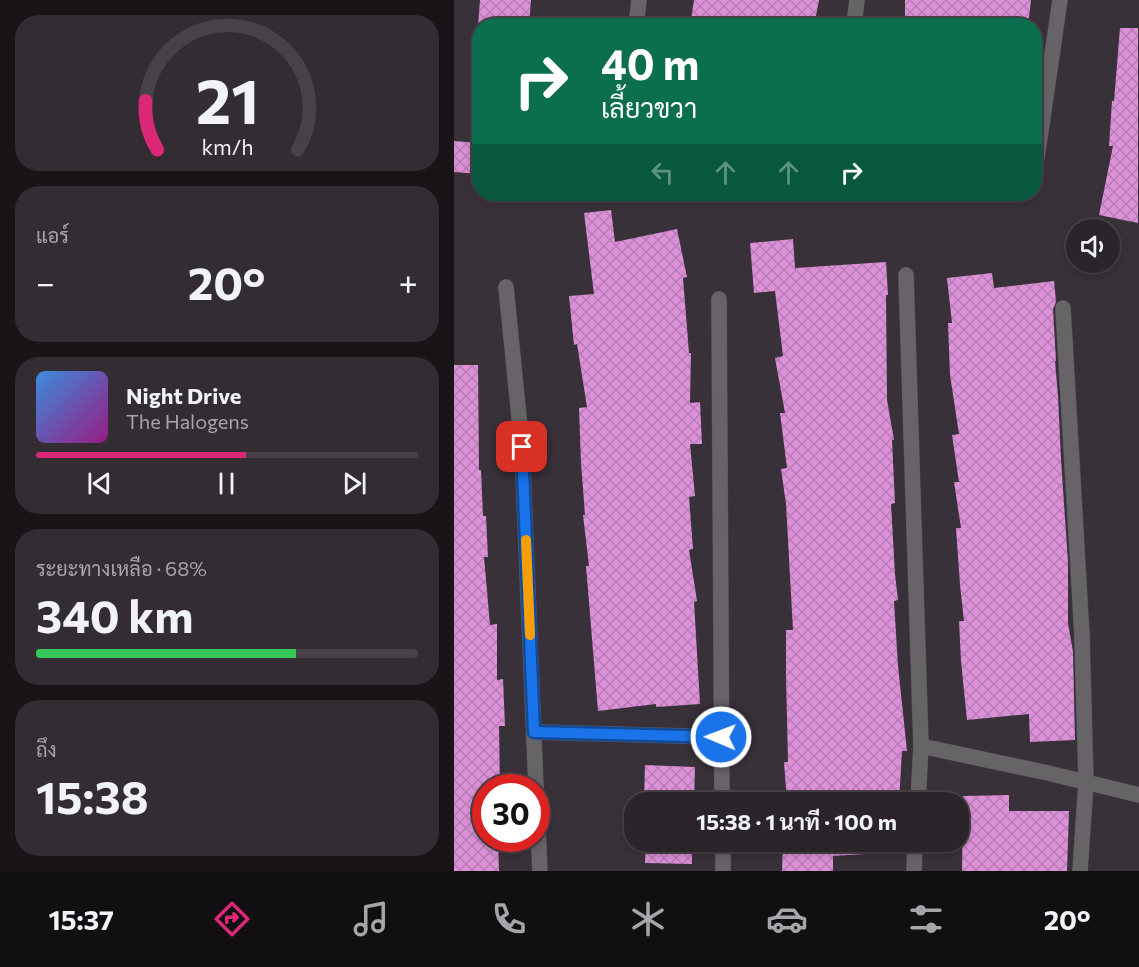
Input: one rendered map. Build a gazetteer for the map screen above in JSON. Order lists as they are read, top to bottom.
{
  "page": {
    "turn": ["40 m", "เลี้ยวขวา"],
    "tile": [
      "แอร์",
      ["ระยะทางเหลือ · 68%", "340 km"],
      ["ถึง", "15:38"]
    ],
    "heat": ["−", "20°", "+"],
    "song": ["Night Drive", "The Halogens"],
    "limit": "30",
    "trip": "15:38 · 1 นาที · 100 m",
    "tabs": ["15:37", "20°"],
    "gauge": ["21", "km/h"]
  }
}
